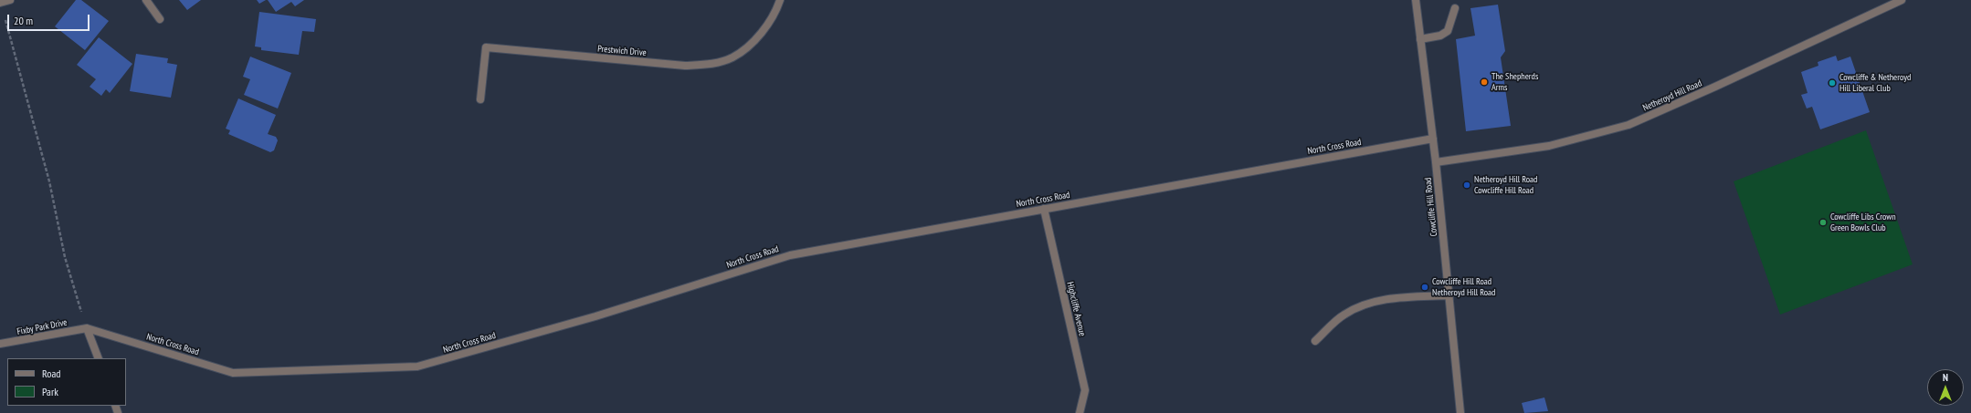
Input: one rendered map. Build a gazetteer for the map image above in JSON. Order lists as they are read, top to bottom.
{
  "streets": {
    "street": [
      "Prestwich Drive",
      "Netheroyd Hill Road",
      "North Cross Road",
      "Cowcliffe Hill Road",
      "Highcliffe Avenue",
      "Fixby Park Drive"
    ]
  },
  "crossings": [
    ["Netheroyd Hill Road", "Cowcliffe Hill Road"],
    ["North Cross Road", "Cowcliffe Hill Road"],
    ["North Cross Road", "Highcliffe Avenue"],
    ["North Cross Road", "Fixby Park Drive"]
  ],
  "places": [
    "The Shepherds Arms",
    "Cowcliffe & Netheroyd Hill Liberal Club",
    "Netheroyd Hill Road Cowcliffe Hill Road",
    "Cowcliffe Libs Crown Green Bowls Club",
    "Cowcliffe Hill Road Netheroyd Hill Road"
  ],
  "legend": ["Road", "Park"],
  "scale_bar": "20 m",
  "north": "top"
}
